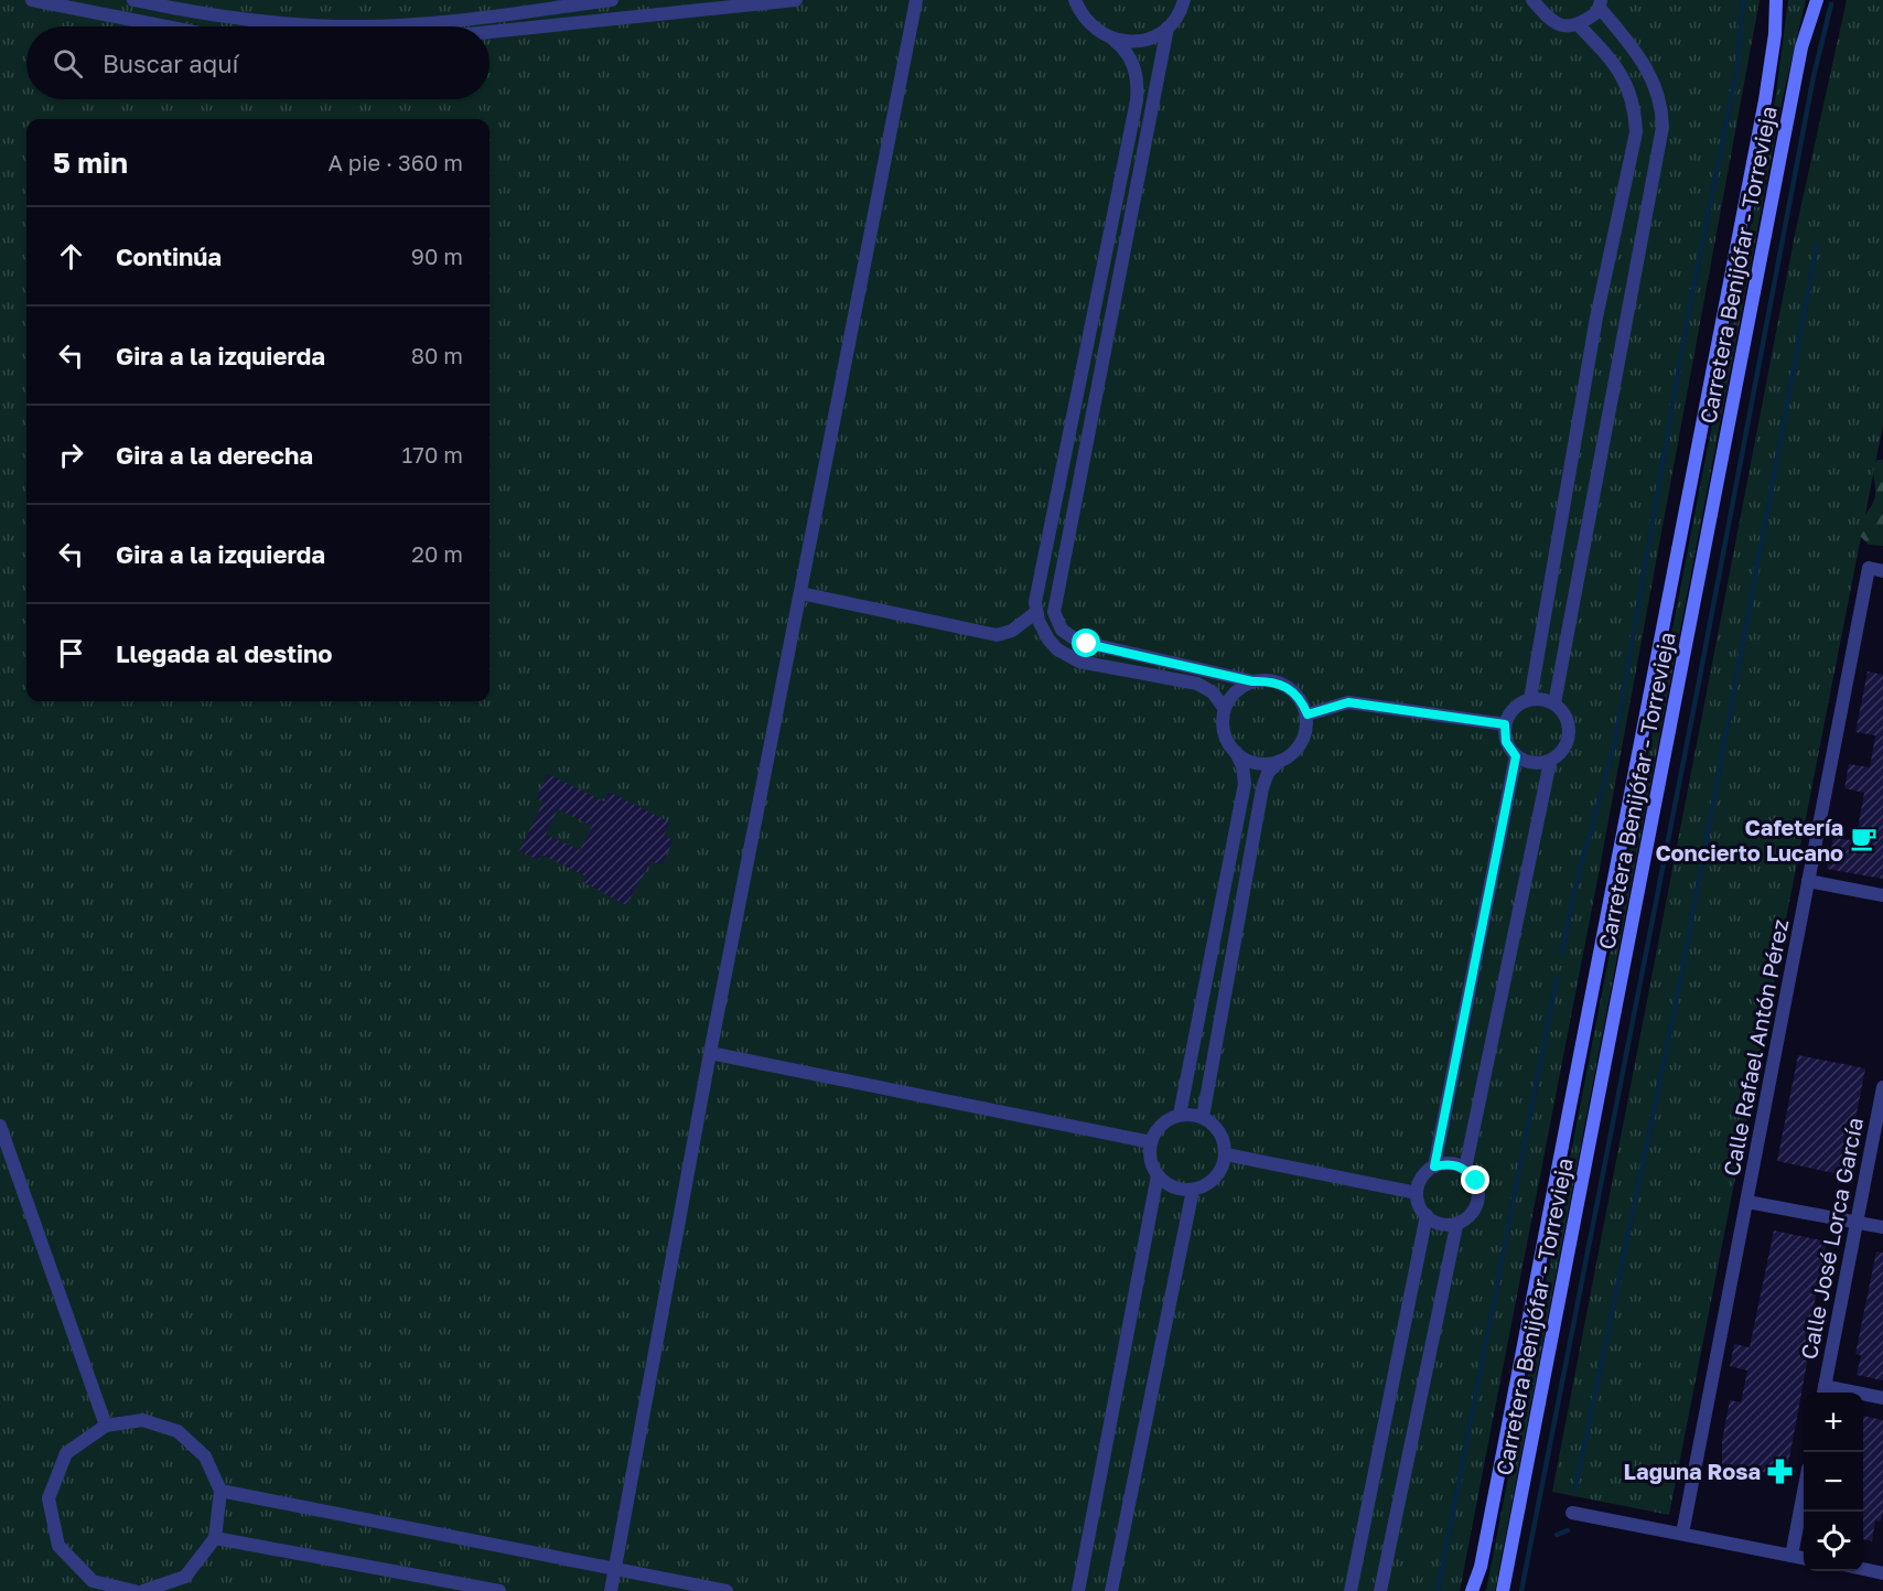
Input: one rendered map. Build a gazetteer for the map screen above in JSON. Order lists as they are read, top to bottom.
{
  "streets": {
    "main road": ["Carretera Benijófar - Torrevieja"],
    "street": ["Calle Rafael Antón Pérez", "Calle José Lorca García"]
  },
  "places": {
    "cafe": ["Cafetería Concierto Lucano"],
    "pharmacy": ["Laguna Rosa"]
  },
  "page": {
    "search": "Buscar aquí",
    "heading": ["5 min", "A pie · 360 m"],
    "list": [
      ["Continúa", "90 m"],
      ["Gira a la izquierda", "80 m"],
      ["Gira a la derecha", "170 m"],
      ["Gira a la izquierda", "20 m"],
      "Llegada al destino"
    ],
    "map_buttons": ["+", "−"]
  }
}
